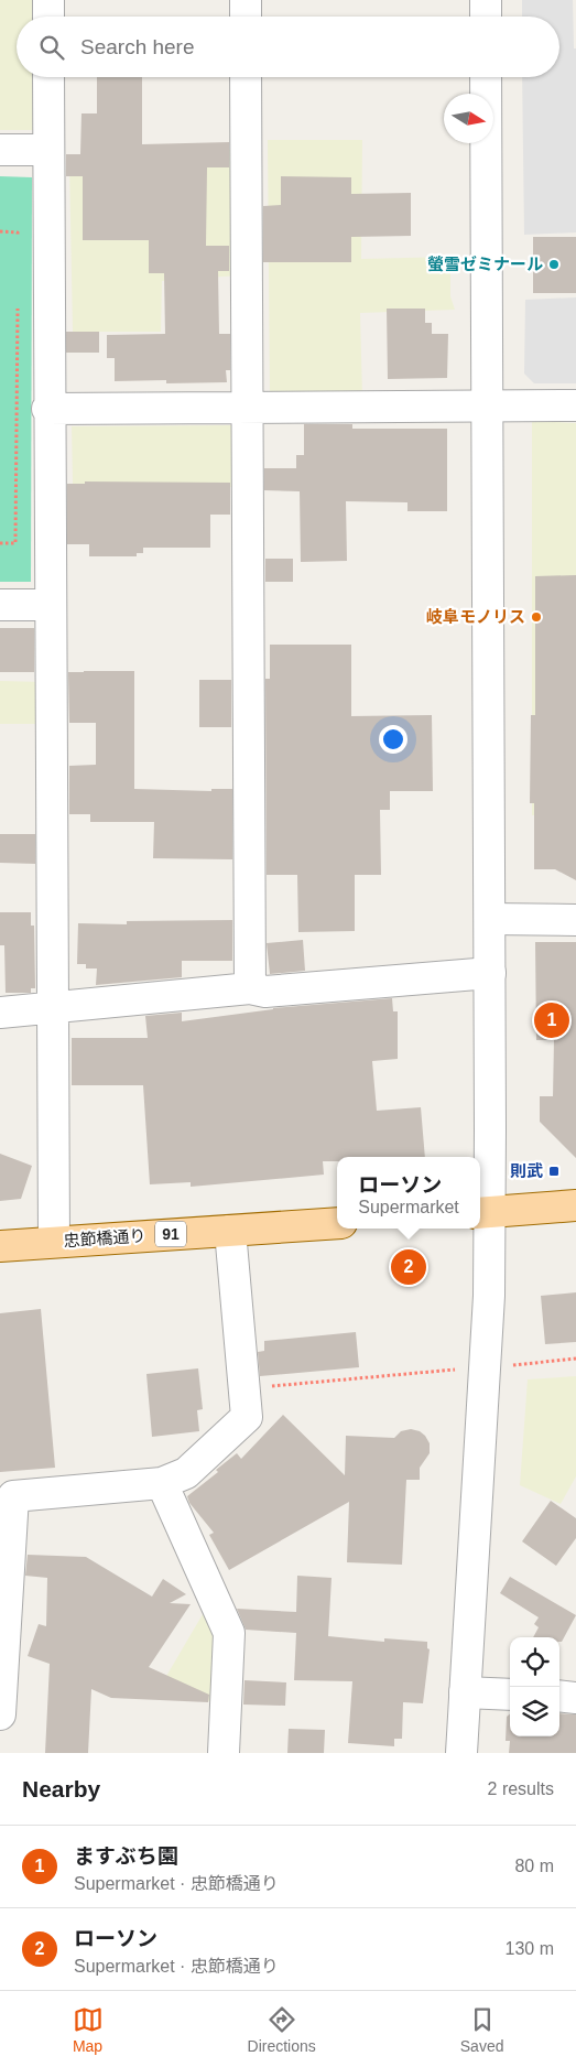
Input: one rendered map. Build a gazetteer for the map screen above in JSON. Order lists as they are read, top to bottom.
{
  "streets": {
    "main road": ["91", "忠節橋通り"]
  },
  "places": {
    "other": ["螢雪ゼミナール", "岐阜モノリス"],
    "transit": ["則武"]
  },
  "north": "right",
  "page": {
    "search": "Search here",
    "pins": ["1", "2"],
    "popup": ["ローソン", "Supermarket"],
    "heading": ["Nearby", "2 results"],
    "list": [
      {
        "mark": "1",
        "name": "ますぶち園",
        "note": "Supermarket · 忠節橋通り",
        "value": "80 m"
      },
      {
        "mark": "2",
        "name": "ローソン",
        "note": "Supermarket · 忠節橋通り",
        "value": "130 m"
      }
    ],
    "nav": ["Map", "Directions", "Saved"]
  }
}
